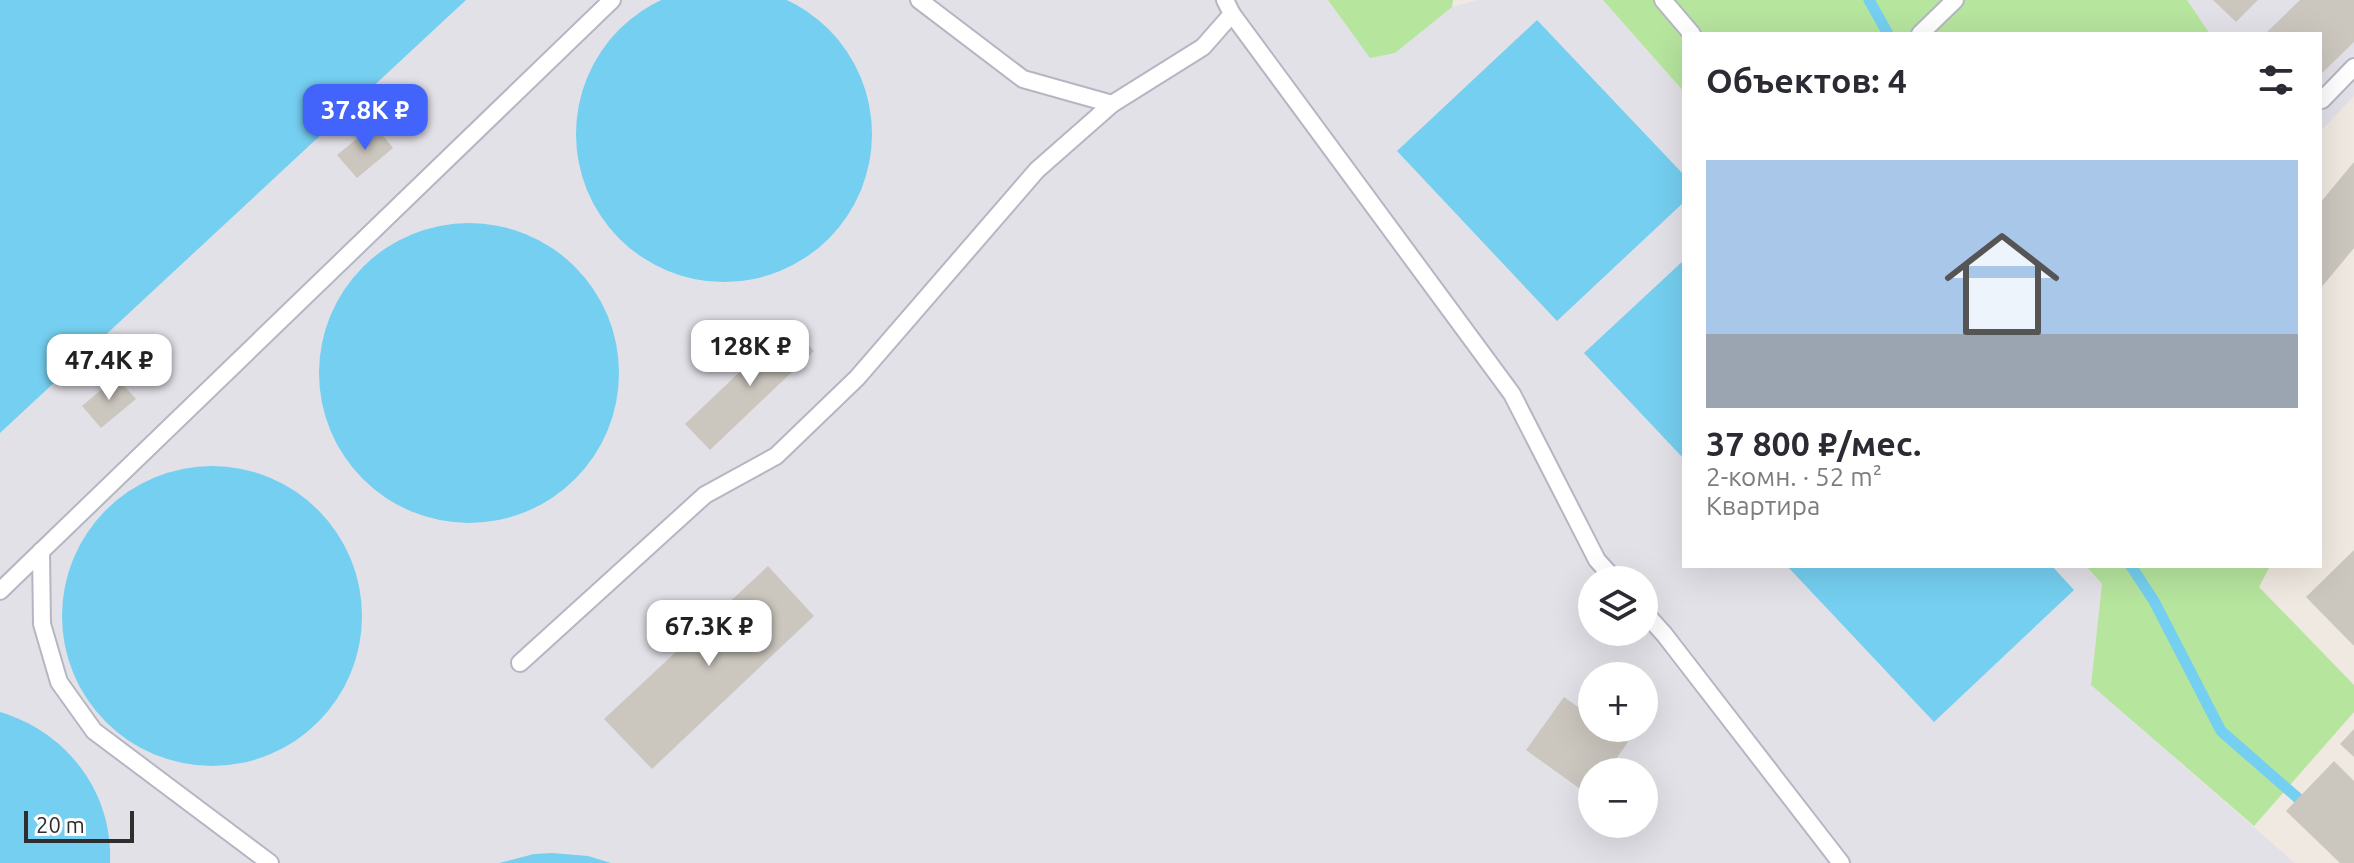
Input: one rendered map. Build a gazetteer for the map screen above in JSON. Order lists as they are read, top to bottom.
{
  "scale_bar": "20 m",
  "page": {
    "heading": "Объектов: 4",
    "price": [
      "37.8K ₽",
      "128K ₽",
      "47.4K ₽",
      "67.3K ₽"
    ],
    "list": [
      {
        "name": "37 800 ₽/мес.",
        "note": "2-комн. · 52 m² · Квартира"
      }
    ],
    "map_buttons": ["+", "−"],
    "scale": "20 m"
  }
}
